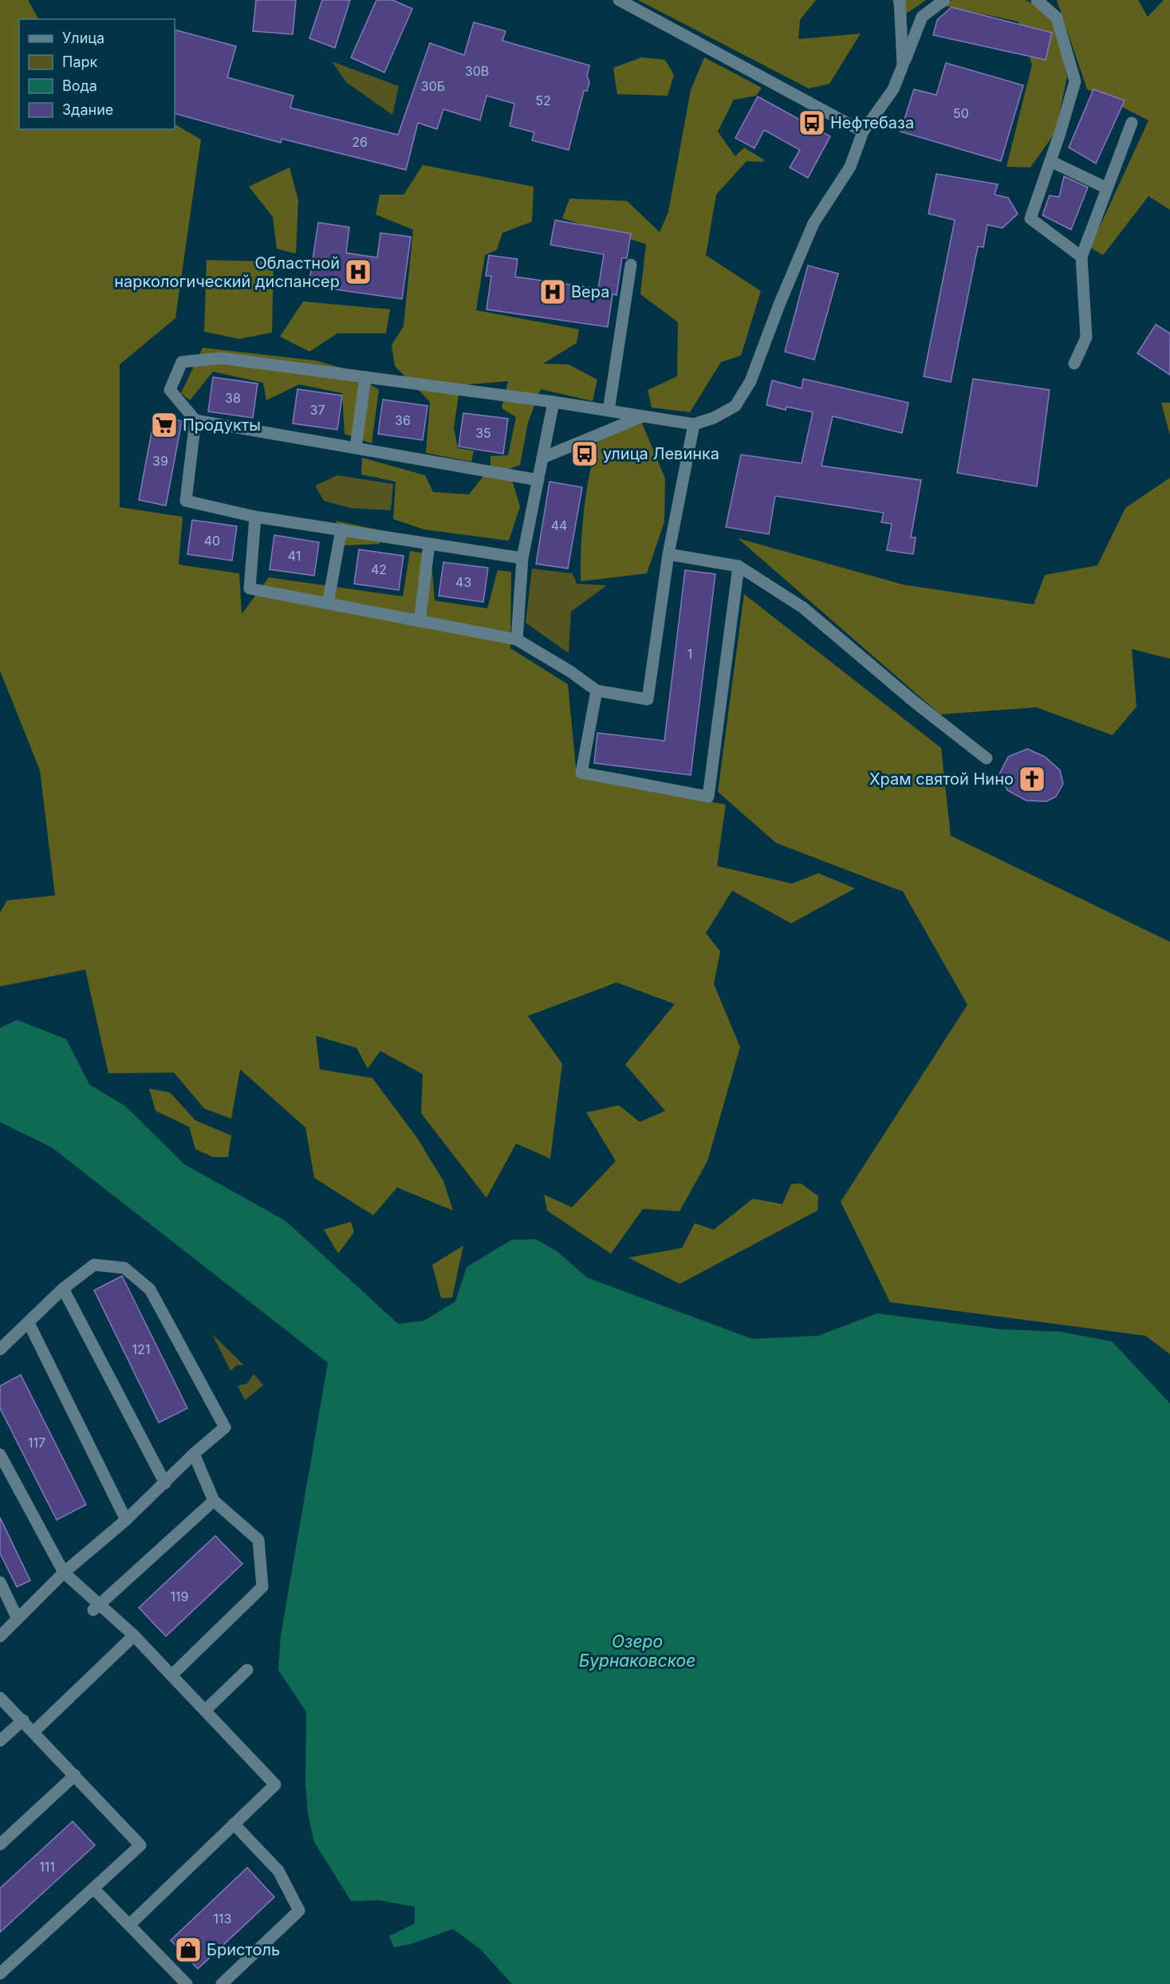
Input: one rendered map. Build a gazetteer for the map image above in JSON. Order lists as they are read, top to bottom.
{
  "water": ["Озеро Бурнаковское"],
  "places": {
    "bus stop": ["Нефтебаза", "улица Левинка"],
    "hospital": ["Областной наркологический диспансер", "Вера"],
    "supermarket": ["Продукты"],
    "church": ["Храм святой Нино"],
    "shop": ["Бристоль"]
  },
  "house_numbers": [
    "30В",
    "30Б",
    "52",
    "50",
    "26",
    "38",
    "37",
    "36",
    "35",
    "39",
    "44",
    "40",
    "41",
    "42",
    "43",
    "1",
    "121",
    "117",
    "119",
    "111",
    "113"
  ],
  "legend": [
    "Улица",
    "Парк",
    "Вода",
    "Здание"
  ]
}
